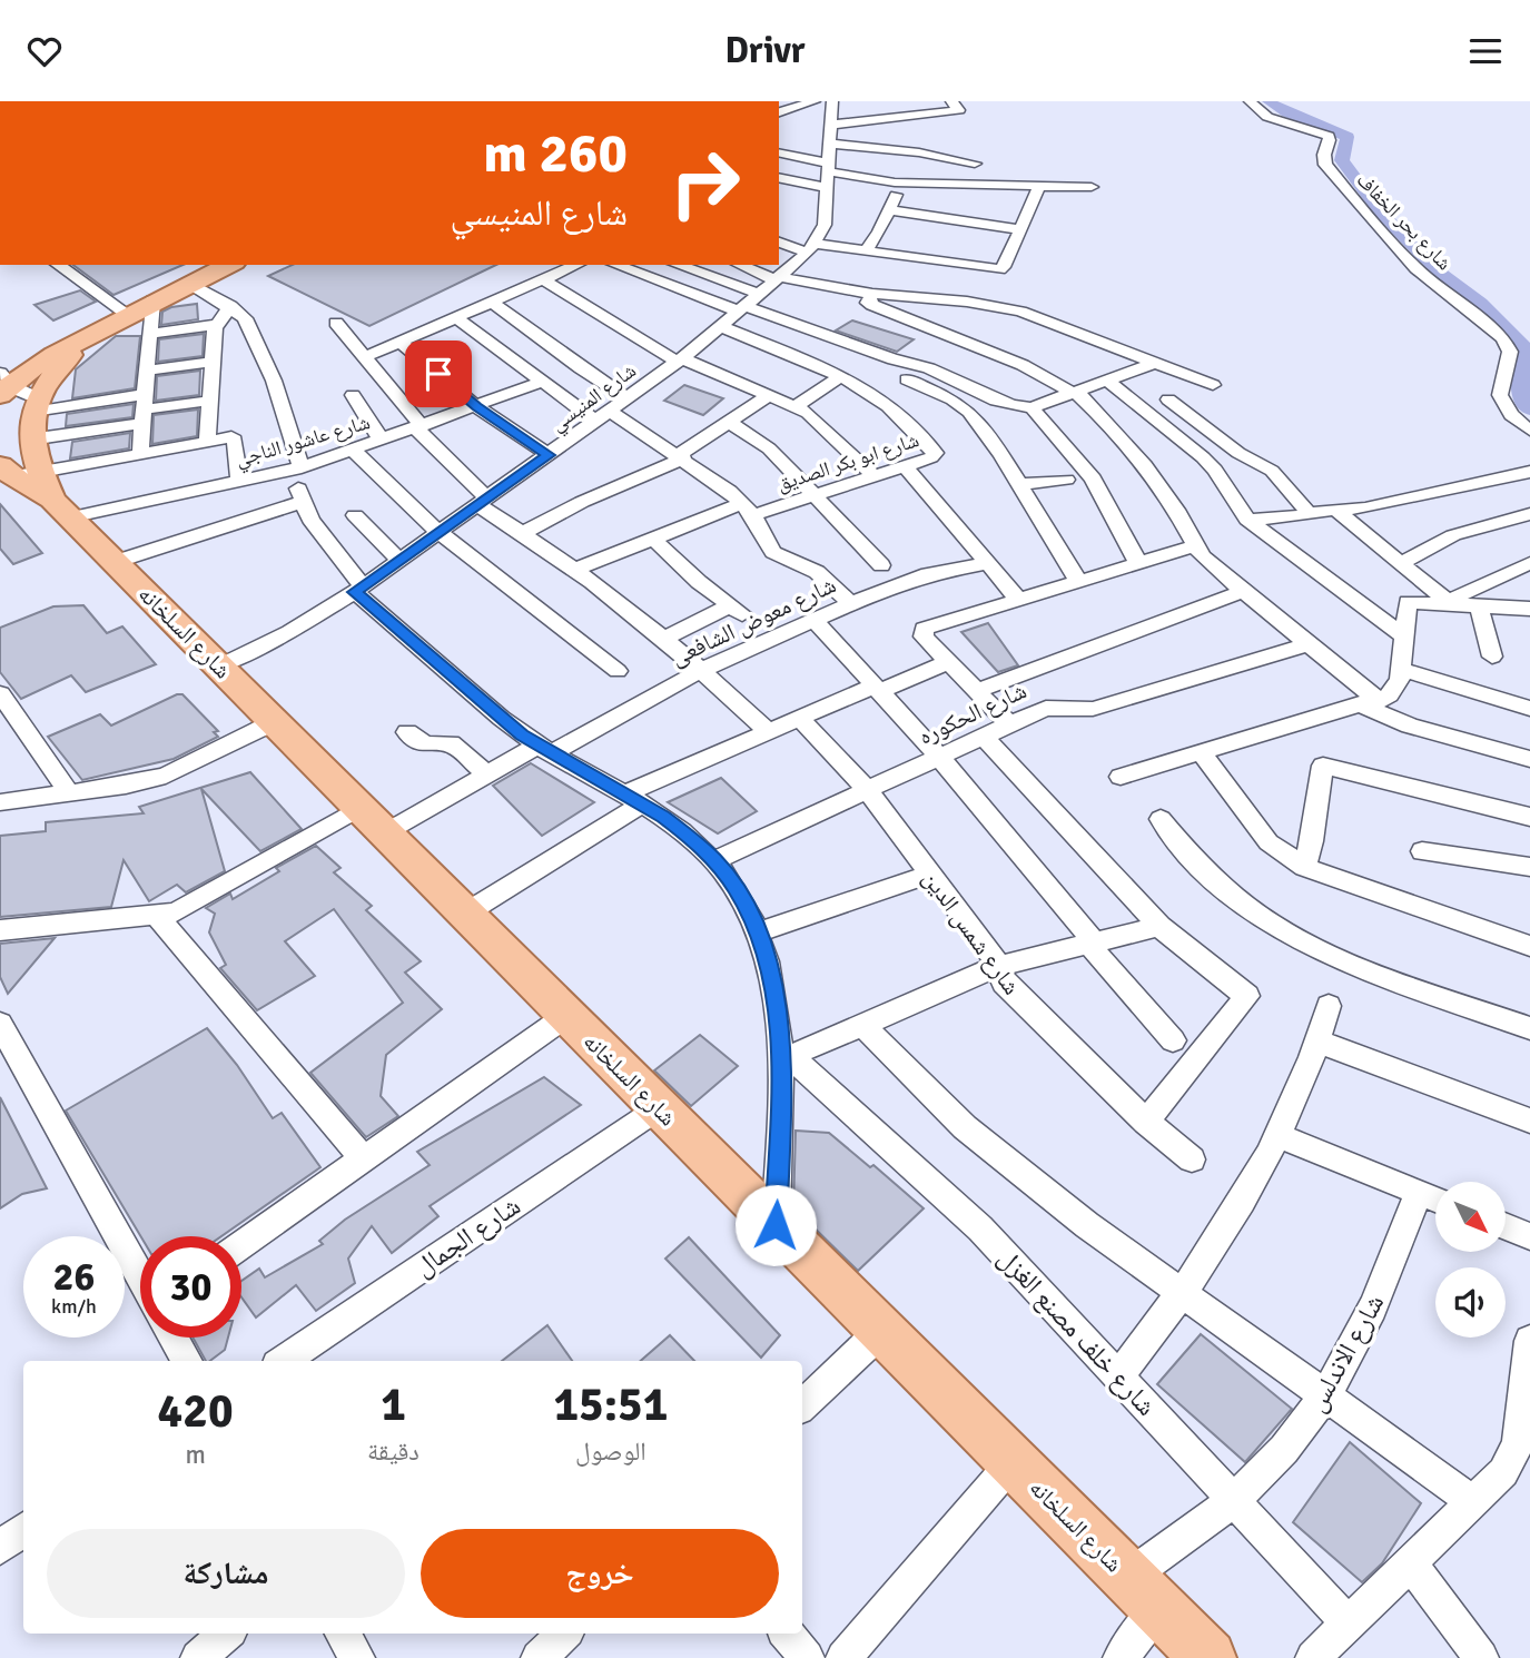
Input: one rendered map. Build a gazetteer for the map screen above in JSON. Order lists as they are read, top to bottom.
{
  "streets": {
    "main road": ["شارع السلخانه"],
    "street": [
      "شارع بحر الخفاف",
      "شارع المنيسي",
      "شارع عاشور الناجي",
      "شارع ابو بكر الصديق",
      "شارع معوض الشافعى",
      "شارع الحكوره",
      "شارع شمس الدين",
      "شارع الجمال",
      "شارع خلف مصنع الغزل",
      "شارع الاندلس"
    ]
  },
  "crossings": [
    ["شارع المنيسي", "شارع ابو بكر الصديق"],
    ["شارع المنيسي", "شارع السلخانه"],
    ["شارع عاشور الناجي", "شارع السلخانه"],
    ["شارع معوض الشافعى", "شارع السلخانه"],
    ["شارع السلخانه", "شارع الجمال"],
    ["شارع السلخانه", "شارع الاندلس"],
    ["شارع الحكوره", "شارع شمس الدين"],
    ["شارع خلف مصنع الغزل", "شارع الاندلس"]
  ],
  "north": "bottom right",
  "page": {
    "header": "Drivr",
    "turn": ["260 m", "شارع المنيسي"],
    "speed": "26 km/h",
    "limit": "30",
    "eta": [
      "15:51",
      "الوصول",
      "1",
      "دقيقة",
      "420",
      "m"
    ],
    "buttons": ["خروج", "مشاركة"]
  }
}
